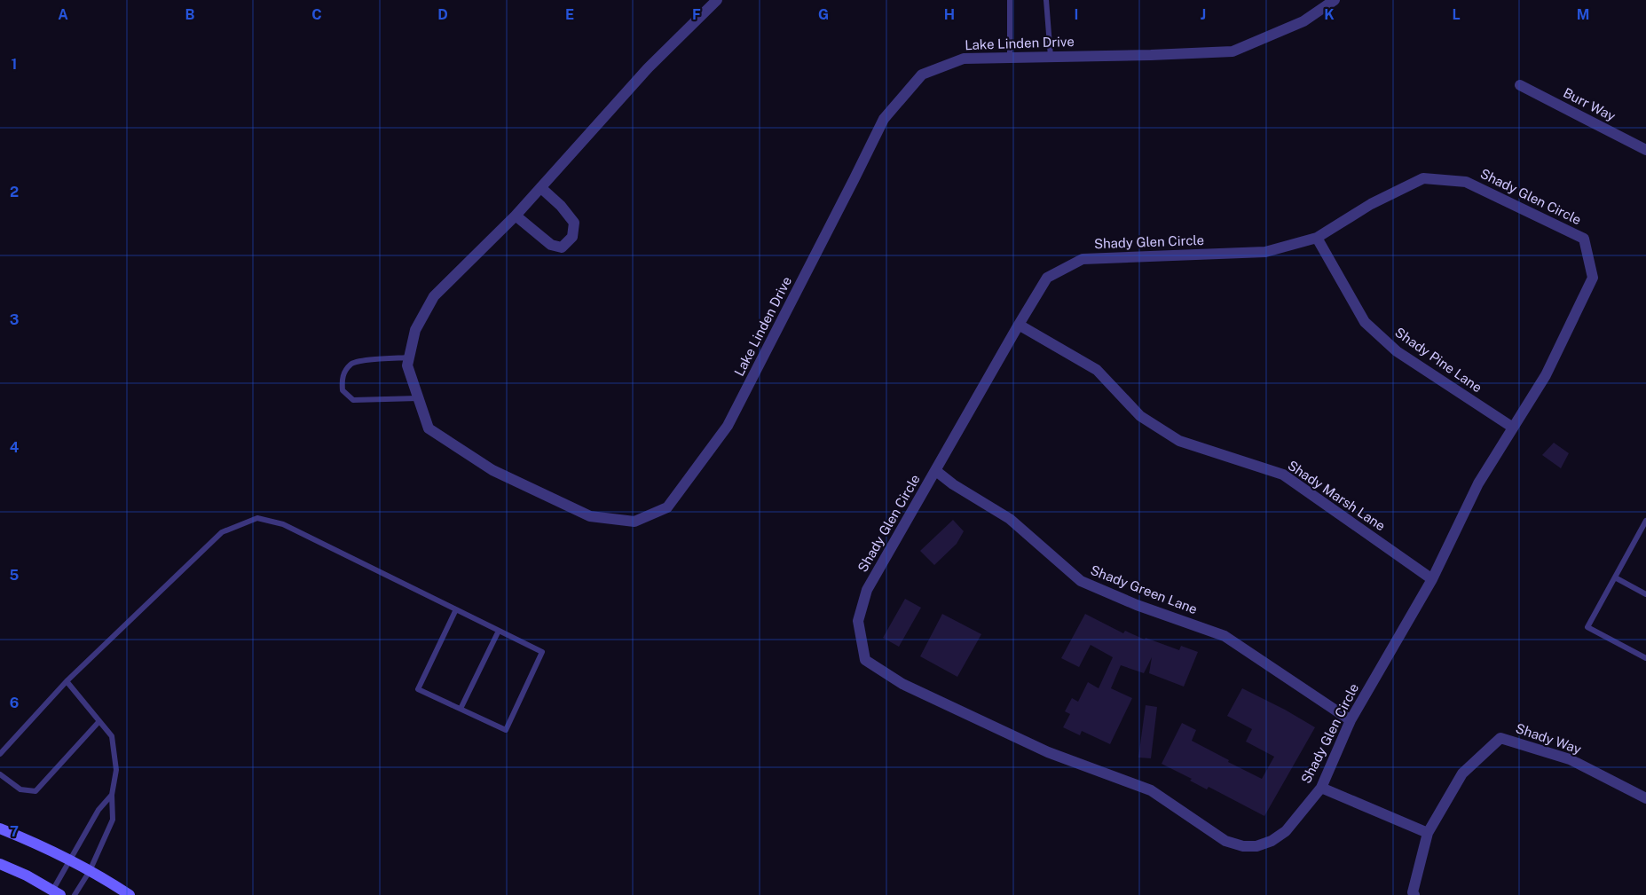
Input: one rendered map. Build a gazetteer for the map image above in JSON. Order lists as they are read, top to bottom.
{
  "streets": {
    "street": [
      "Lake Linden Drive",
      "Burr Way",
      "Shady Glen Circle",
      "Shady Pine Lane",
      "Shady Marsh Lane",
      "Shady Green Lane",
      "Shady Way"
    ]
  },
  "crossings": [
    ["Shady Glen Circle", "Shady Pine Lane"],
    ["Shady Glen Circle", "Shady Marsh Lane"],
    ["Shady Glen Circle", "Shady Green Lane"]
  ],
  "grid": {
    "columns": [
      "A",
      "B",
      "C",
      "D",
      "E",
      "F",
      "G",
      "H",
      "I",
      "J",
      "K",
      "L",
      "M"
    ],
    "rows": [
      "1",
      "2",
      "3",
      "4",
      "5",
      "6",
      "7"
    ]
  }
}
